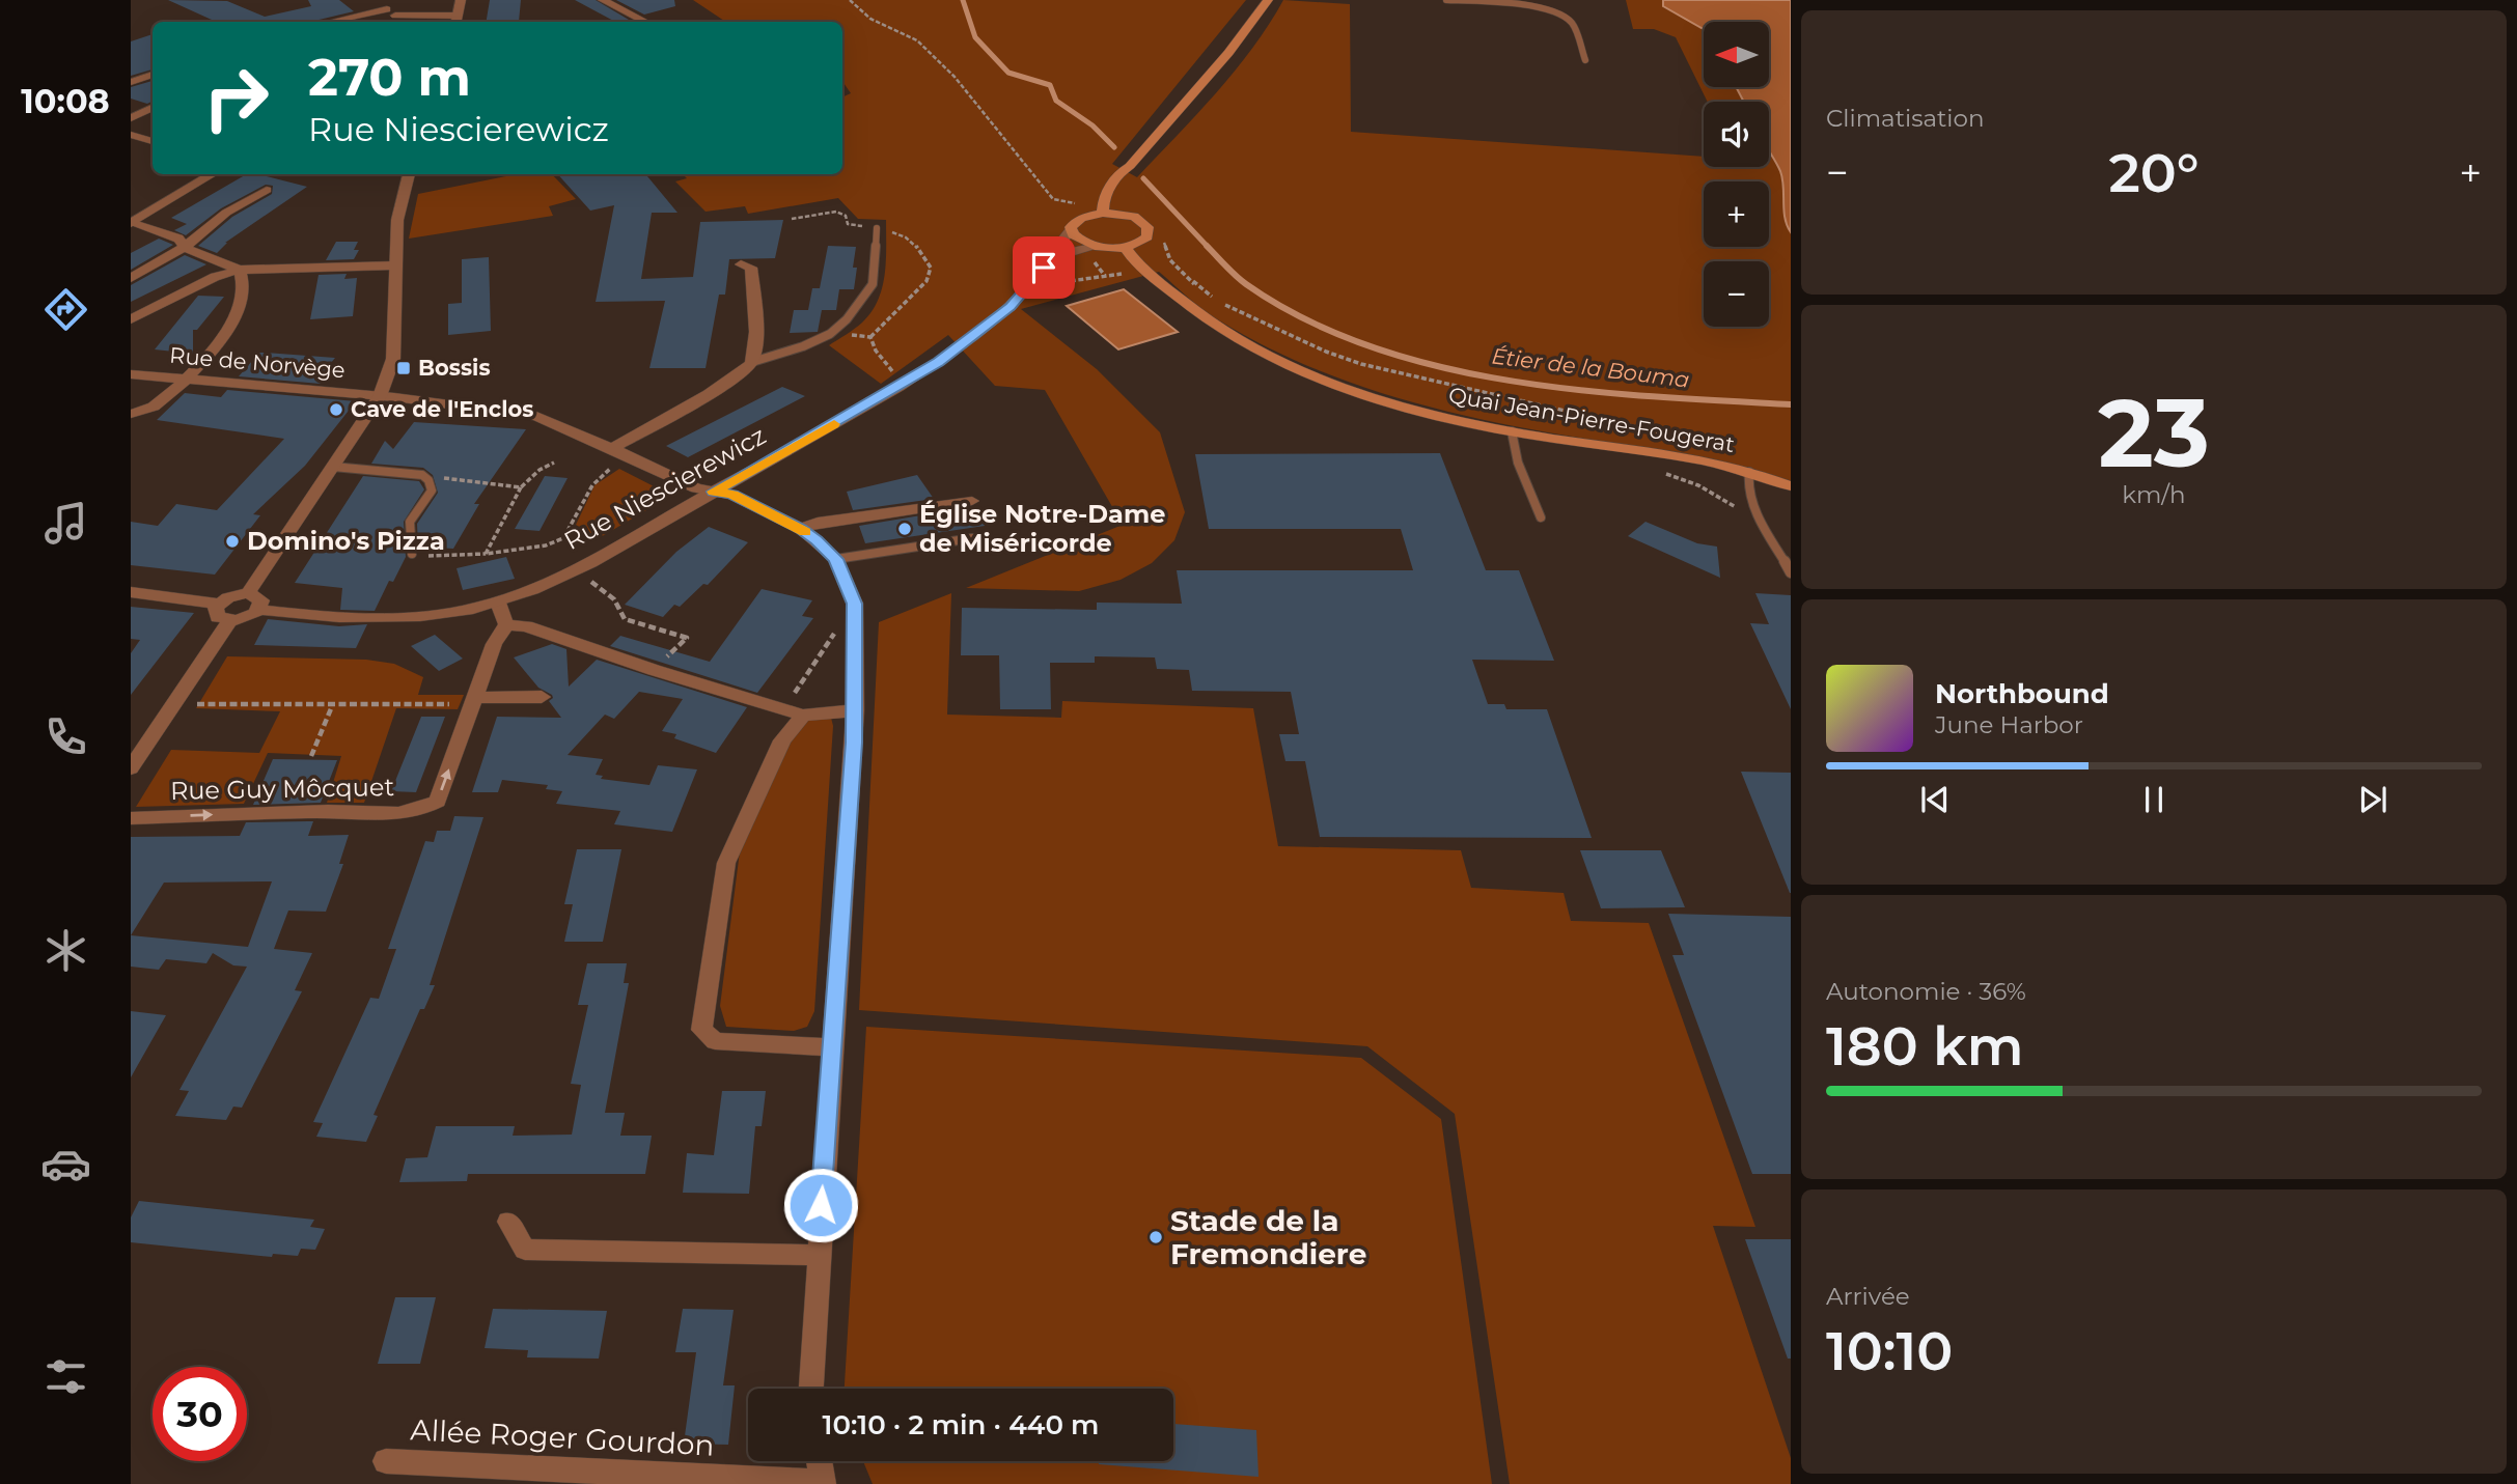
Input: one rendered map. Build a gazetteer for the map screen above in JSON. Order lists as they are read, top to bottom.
{
  "streets": {
    "main road": ["Quai Jean-Pierre-Fougerat"],
    "street": [
      "Rue de Norvège",
      "Rue Niescierewicz",
      "Rue Guy Môcquet",
      "Allée Roger Gourdon"
    ]
  },
  "crossings": [
    ["Rue de Norvège", "Rue Niescierewicz"]
  ],
  "one_way": ["Rue Guy Môcquet"],
  "water": ["Étier de la Bouma"],
  "places": {
    "transit": ["Bossis"],
    "other": [
      "Cave de l'Enclos",
      "Église Notre-Dame de Miséricorde",
      "Domino's Pizza",
      "Stade de la Fremondiere"
    ]
  },
  "north": "left",
  "page": {
    "tabs": "10:08",
    "tile": [
      "Climatisation",
      ["23", "km/h"],
      ["Autonomie · 36%", "180 km"],
      ["Arrivée", "10:10"]
    ],
    "map_buttons": ["+", "−"],
    "turn": ["270 m", "Rue Niescierewicz"],
    "heat": ["−", "20°", "+"],
    "song": ["Northbound", "June Harbor"],
    "limit": "30",
    "trip": "10:10 · 2 min · 440 m"
  }
}
